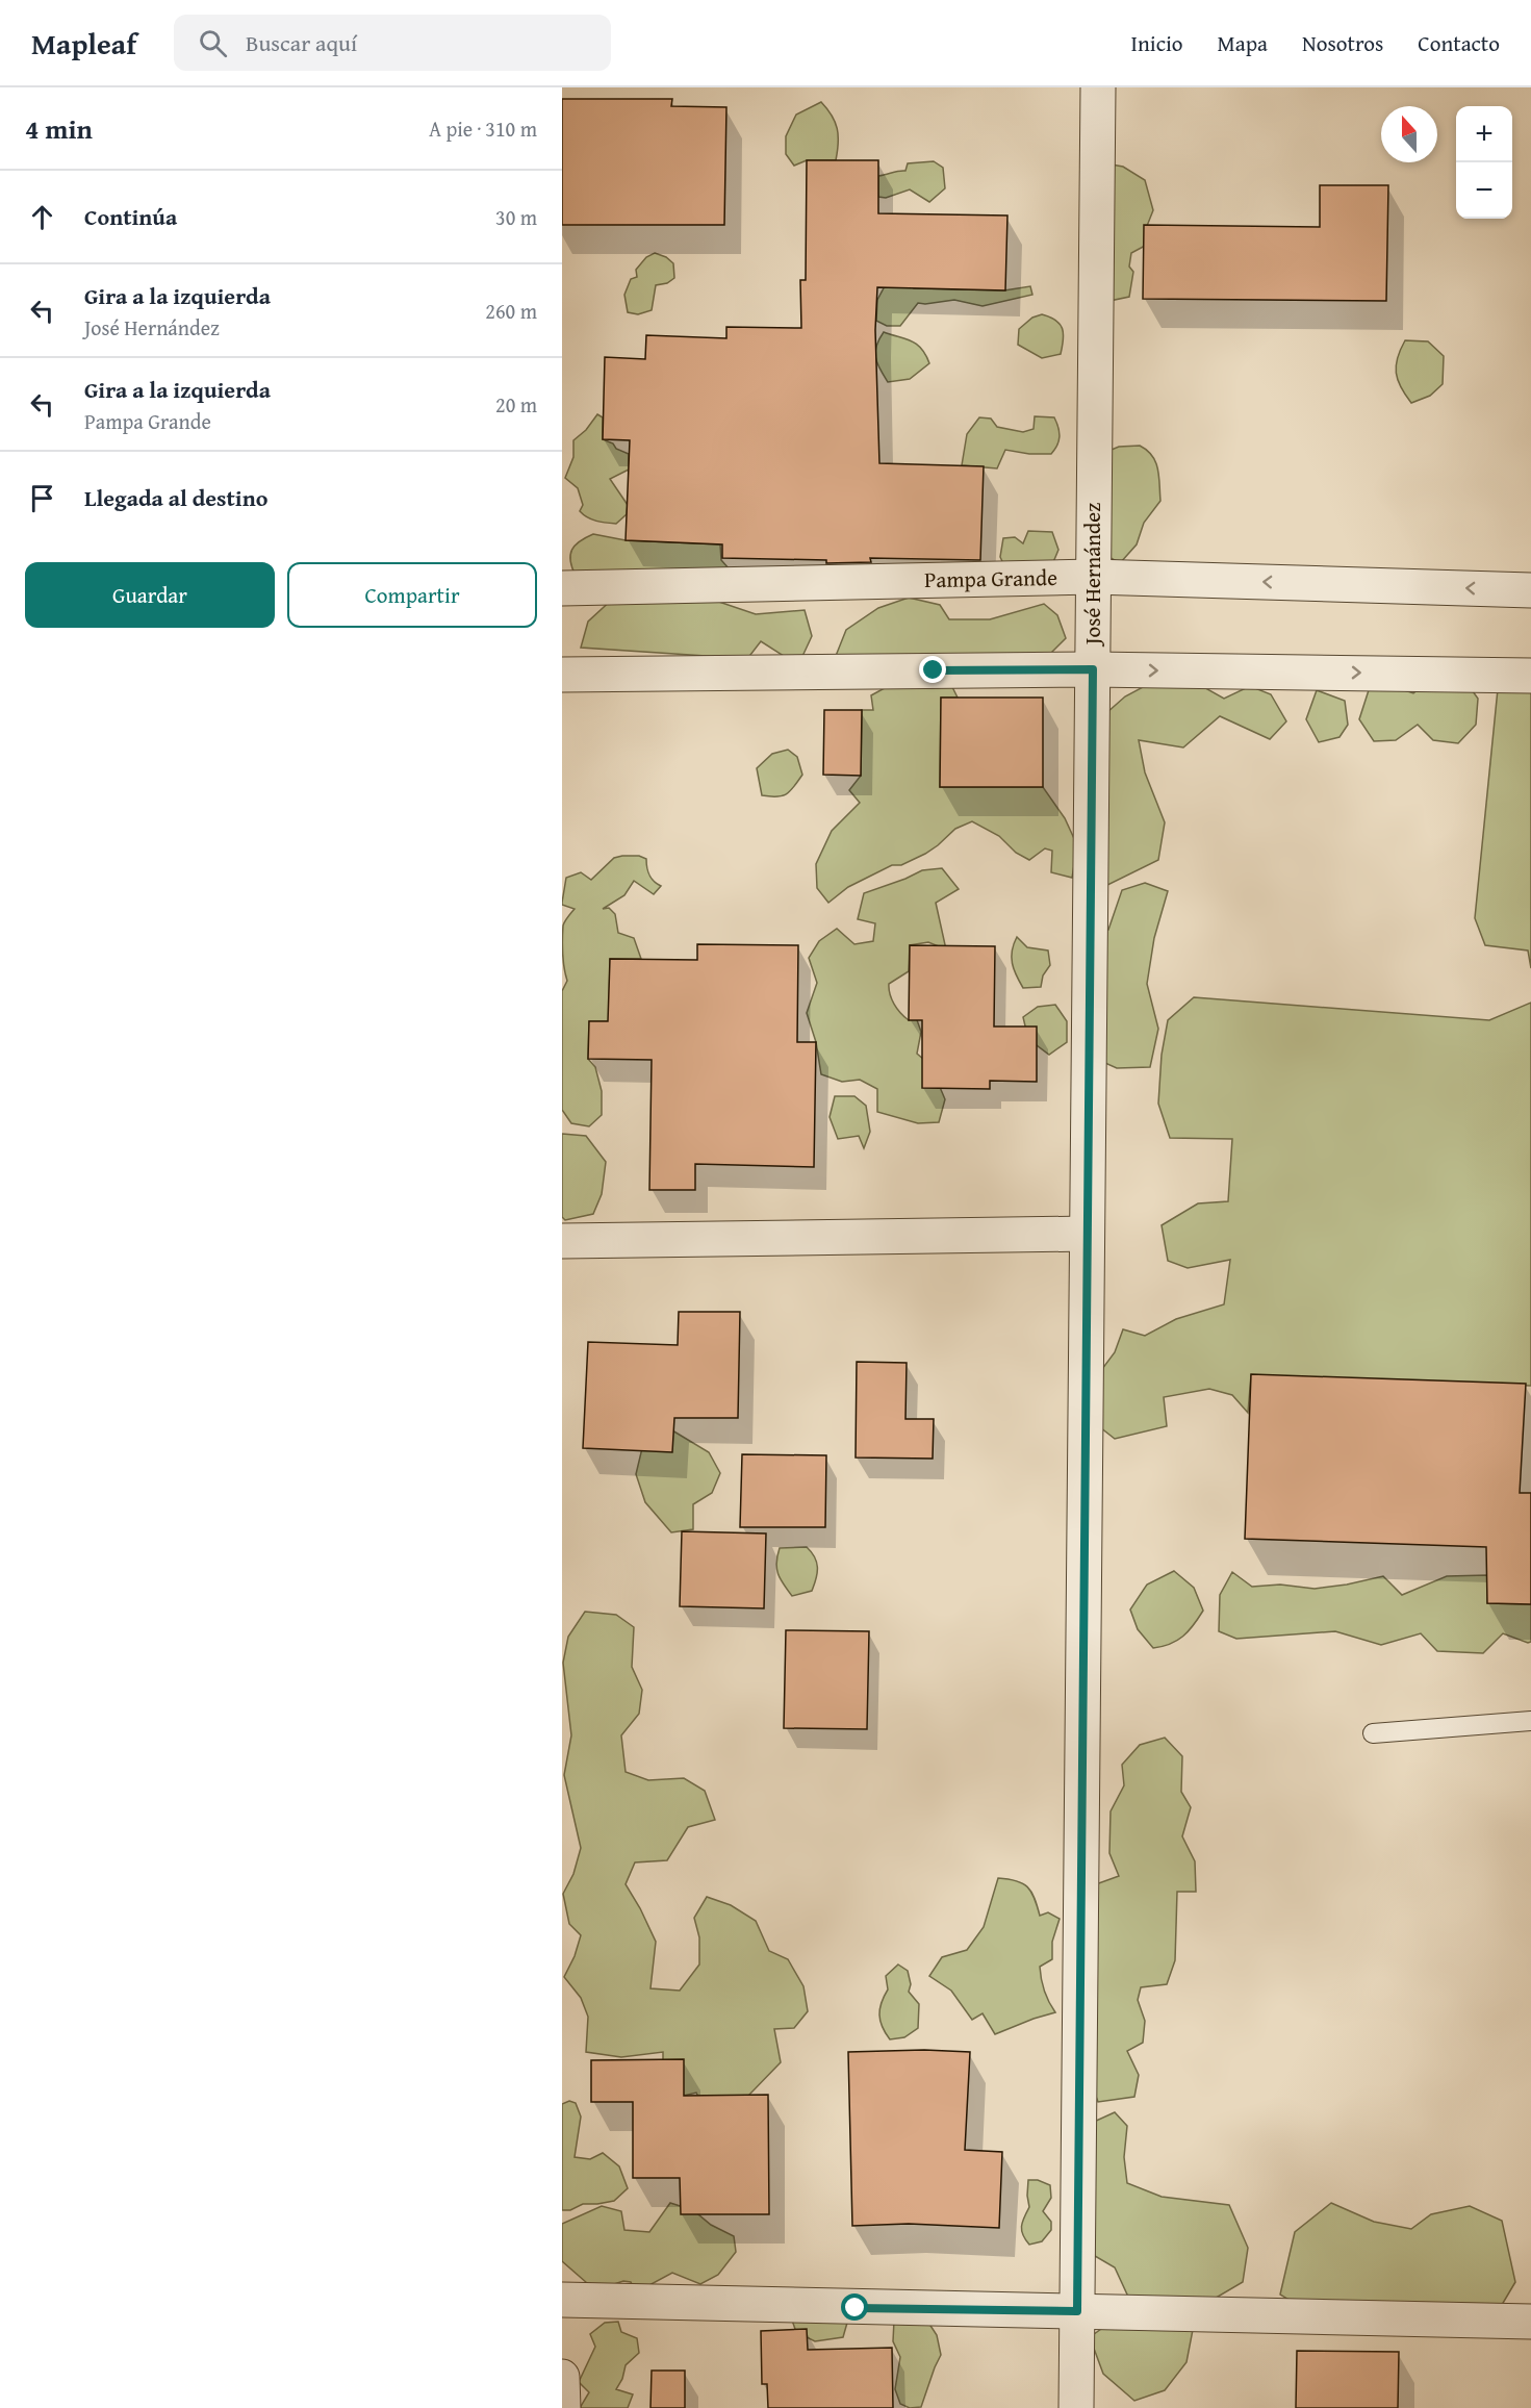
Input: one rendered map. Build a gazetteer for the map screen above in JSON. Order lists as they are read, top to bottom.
{
  "streets": {
    "street": ["José Hernández", "Pampa Grande"]
  },
  "crossings": [
    ["José Hernández", "Pampa Grande"]
  ],
  "north": "top",
  "page": {
    "header": "Mapleaf",
    "search": "Buscar aquí",
    "nav": [
      "Inicio",
      "Mapa",
      "Nosotros",
      "Contacto"
    ],
    "heading": ["4 min", "A pie · 310 m"],
    "map_buttons": ["+", "−"],
    "list": [
      ["Continúa", "30 m"],
      ["Gira a la izquierda", "José Hernández", "260 m"],
      ["Gira a la izquierda", "Pampa Grande", "20 m"],
      "Llegada al destino"
    ],
    "buttons": ["Guardar", "Compartir"]
  }
}
